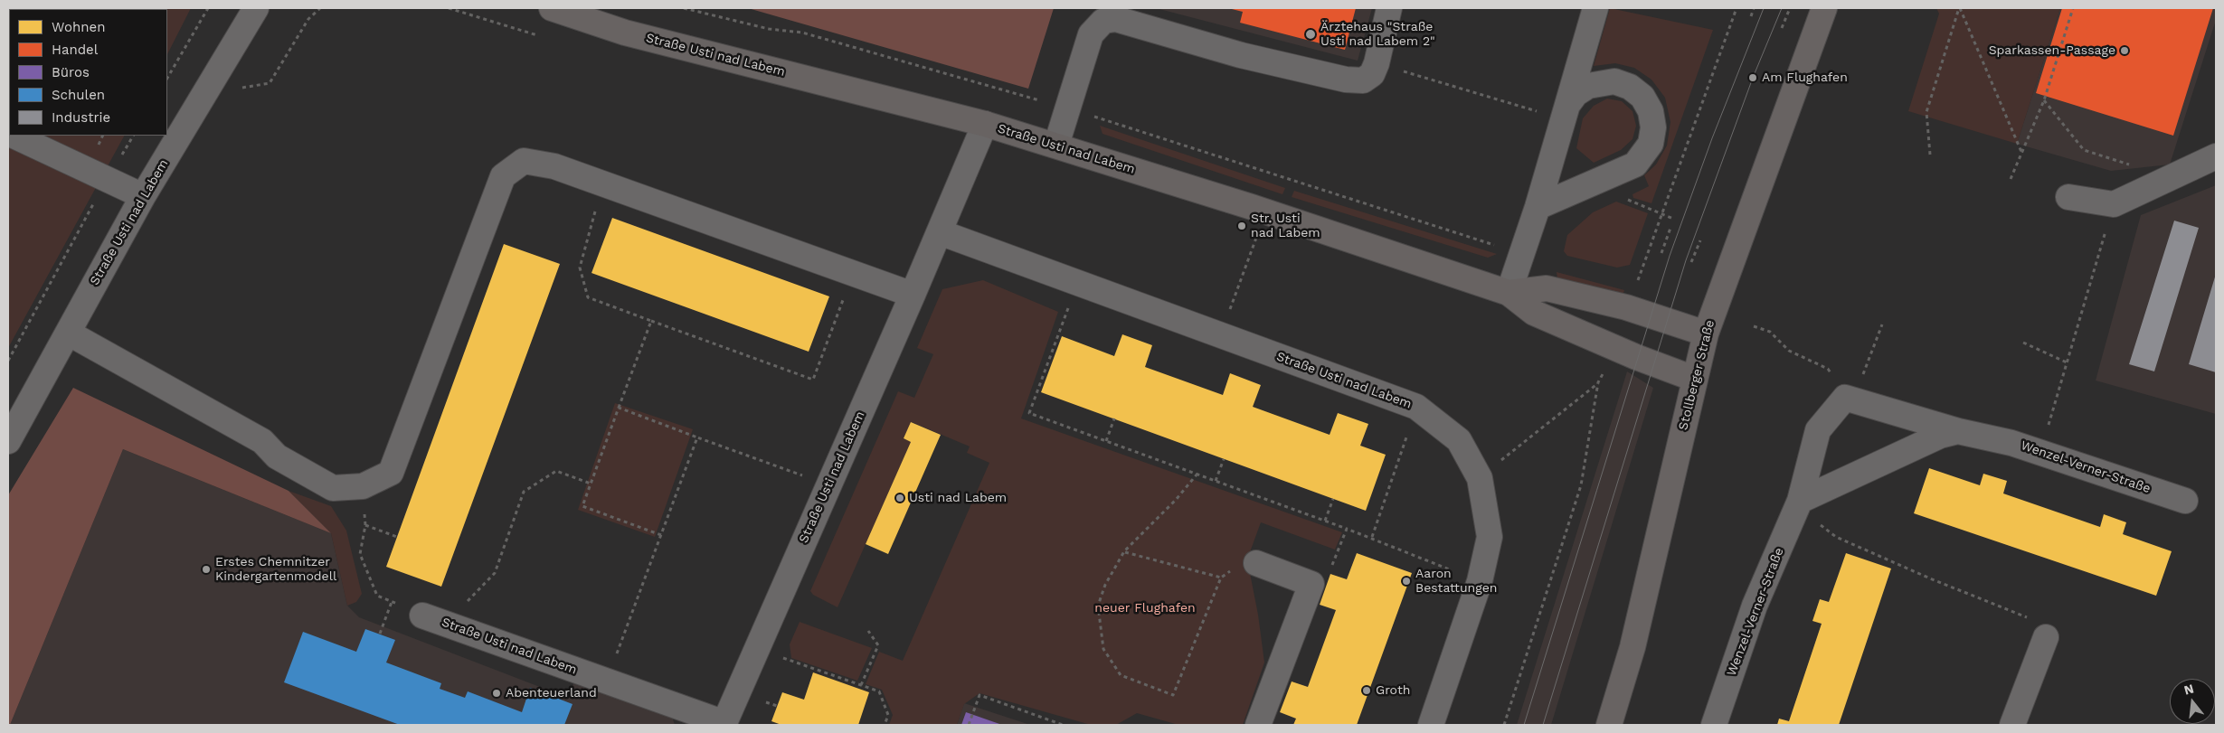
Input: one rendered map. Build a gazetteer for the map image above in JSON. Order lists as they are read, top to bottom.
{
  "streets": {
    "main road": ["Straße Usti nad Labem", "Stollberger Straße"],
    "street": ["Wenzel-Verner-Straße"]
  },
  "crossings": [
    ["Straße Usti nad Labem", "Stollberger Straße"]
  ],
  "parks": ["neuer Flughafen"],
  "places": [
    "Ärztehaus \"Straße Usti nad Labem 2\"",
    "Sparkassen-Passage",
    "Am Flughafen",
    "Str. Usti nad Labem",
    "Usti nad Labem",
    "Erstes Chemnitzer Kindergartenmodell",
    "Aaron Bestattungen",
    "Groth",
    "Abenteuerland"
  ],
  "legend": [
    "Wohnen",
    "Handel",
    "Büros",
    "Schulen",
    "Industrie"
  ],
  "north": "top"
}
